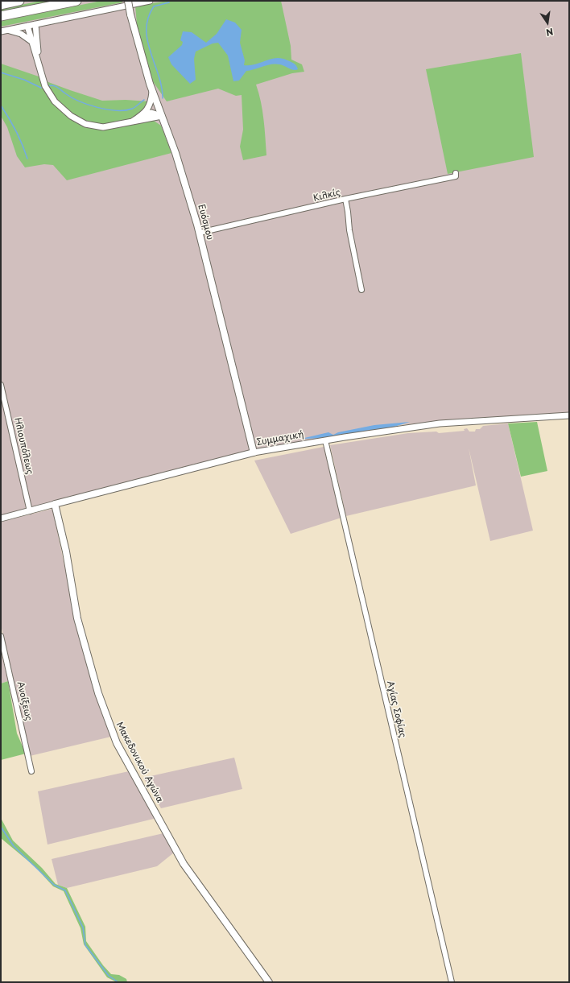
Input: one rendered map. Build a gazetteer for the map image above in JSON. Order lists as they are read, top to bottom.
{
  "streets": {
    "main road": ["Ευόσμου", "Συμμαχική", "Μακεδονικού Αγώνα"],
    "street": [
      "Κιλκίς",
      "Ηλιουπόλεως",
      "Ανοίξεως",
      "Αγίας Σοφίας"
    ]
  },
  "crossings": [
    ["Κιλκίς", "Ευόσμου"],
    ["Ευόσμου", "Συμμαχική"],
    ["Συμμαχική", "Ηλιουπόλεως"],
    ["Συμμαχική", "Αγίας Σοφίας"],
    ["Συμμαχική", "Μακεδονικού Αγώνα"]
  ],
  "north": "bottom"
}
